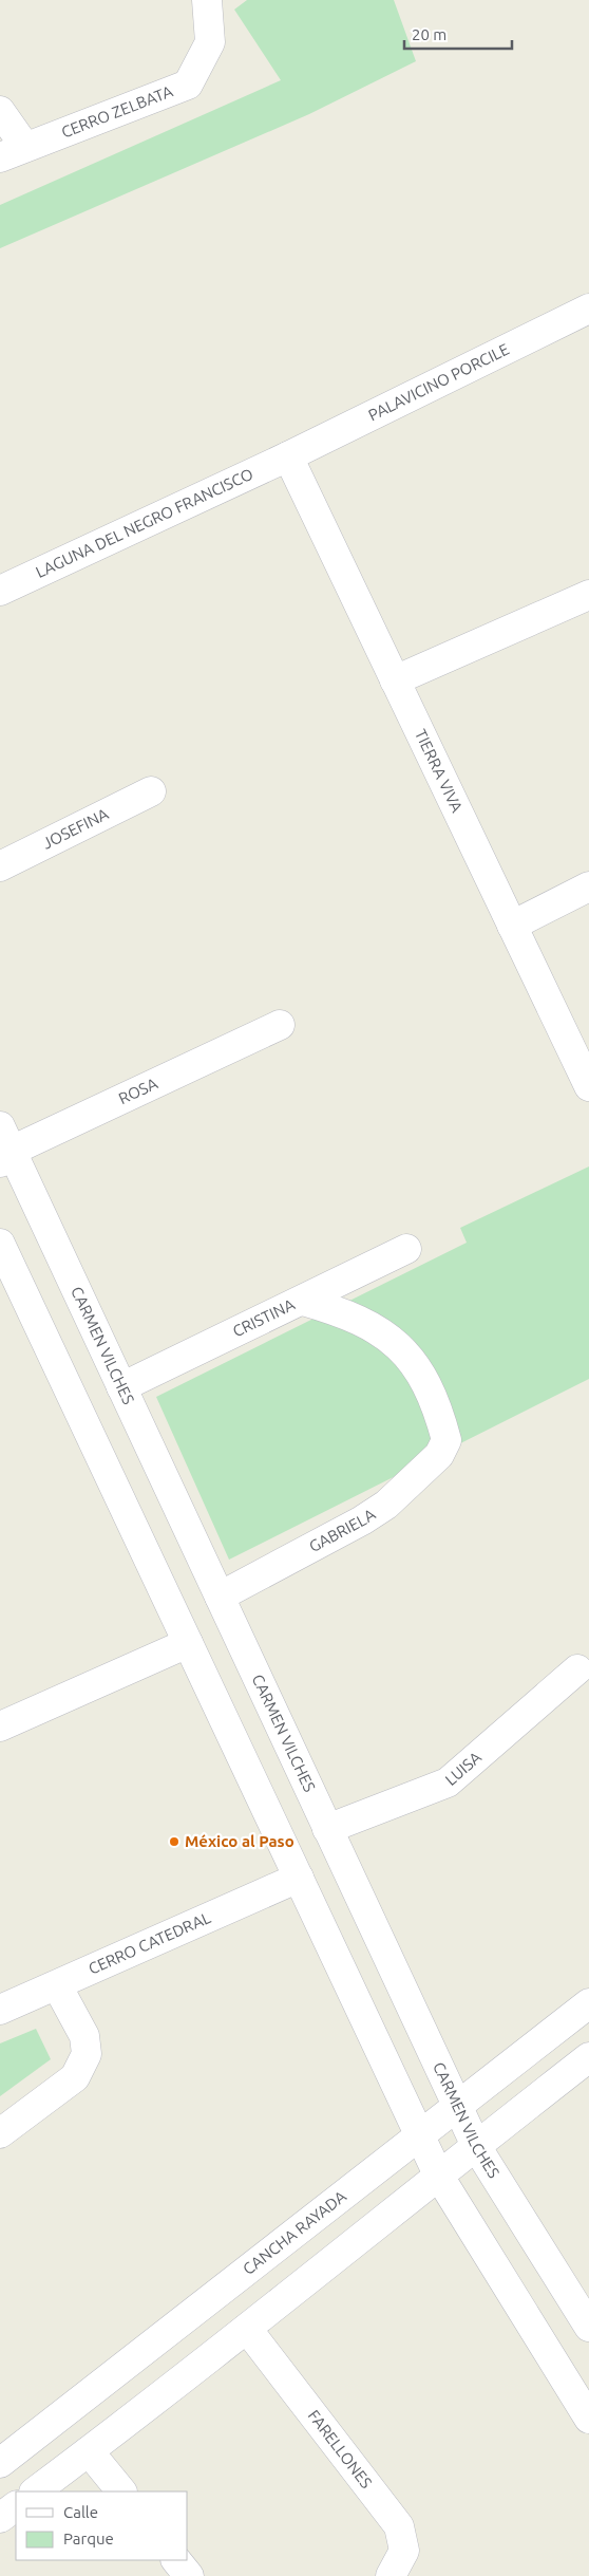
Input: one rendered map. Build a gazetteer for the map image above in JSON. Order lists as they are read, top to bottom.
{
  "streets": {
    "street": [
      "CERRO ZELBATA",
      "PALAVICINO PORCILE",
      "LAGUNA DEL NEGRO FRANCISCO",
      "TIERRA VIVA",
      "JOSEFINA",
      "ROSA",
      "CRISTINA",
      "CARMEN VILCHES",
      "GABRIELA",
      "LUISA",
      "CERRO CATEDRAL",
      "CANCHA RAYADA",
      "FARELLONES"
    ]
  },
  "crossings": [
    ["PALAVICINO PORCILE", "LAGUNA DEL NEGRO FRANCISCO"],
    ["PALAVICINO PORCILE", "TIERRA VIVA"],
    ["LAGUNA DEL NEGRO FRANCISCO", "TIERRA VIVA"],
    ["ROSA", "CARMEN VILCHES"],
    ["CRISTINA", "CARMEN VILCHES"],
    ["CRISTINA", "GABRIELA"],
    ["CARMEN VILCHES", "GABRIELA"],
    ["CARMEN VILCHES", "LUISA"],
    ["CARMEN VILCHES", "CANCHA RAYADA"]
  ],
  "places": ["México al Paso"],
  "legend": ["Calle", "Parque"],
  "scale_bar": "20 m"
}
